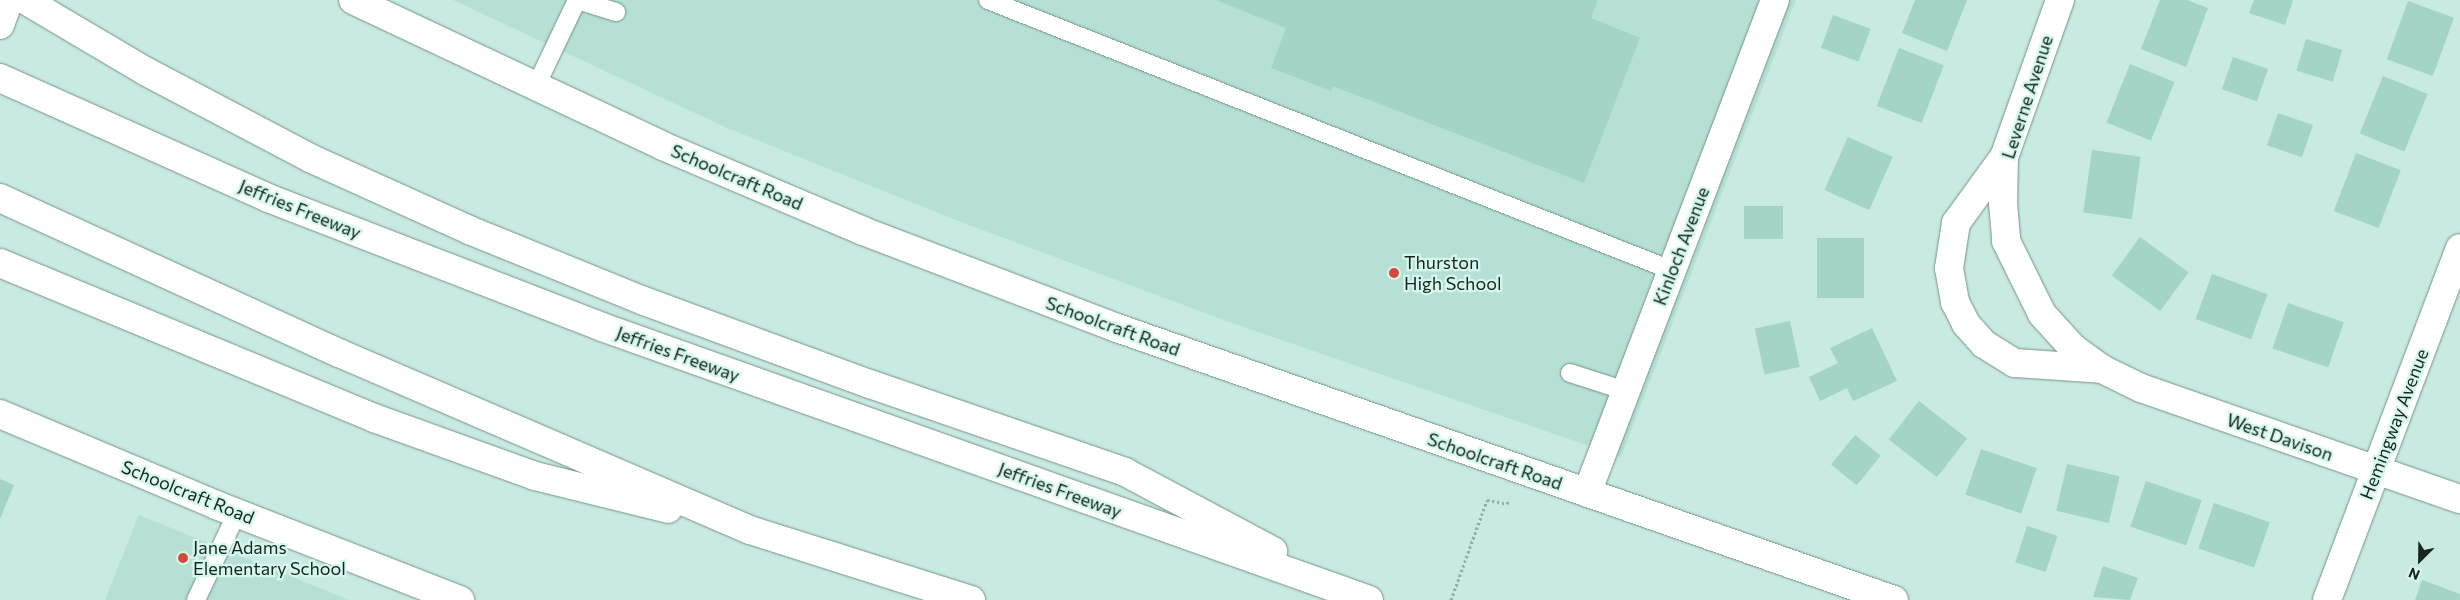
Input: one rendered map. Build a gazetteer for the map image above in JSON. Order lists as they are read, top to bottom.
{
  "streets": {
    "main road": [
      "Leverne Avenue",
      "Schoolcraft Road",
      "Jeffries Freeway",
      "Kinloch Avenue",
      "Hemingway Avenue",
      "West Davison"
    ]
  },
  "crossings": [
    ["Leverne Avenue", "West Davison"],
    ["Schoolcraft Road", "Kinloch Avenue"],
    ["Hemingway Avenue", "West Davison"]
  ],
  "places": ["Thurston High School", "Jane Adams Elementary School"],
  "north": "bottom left"
}
